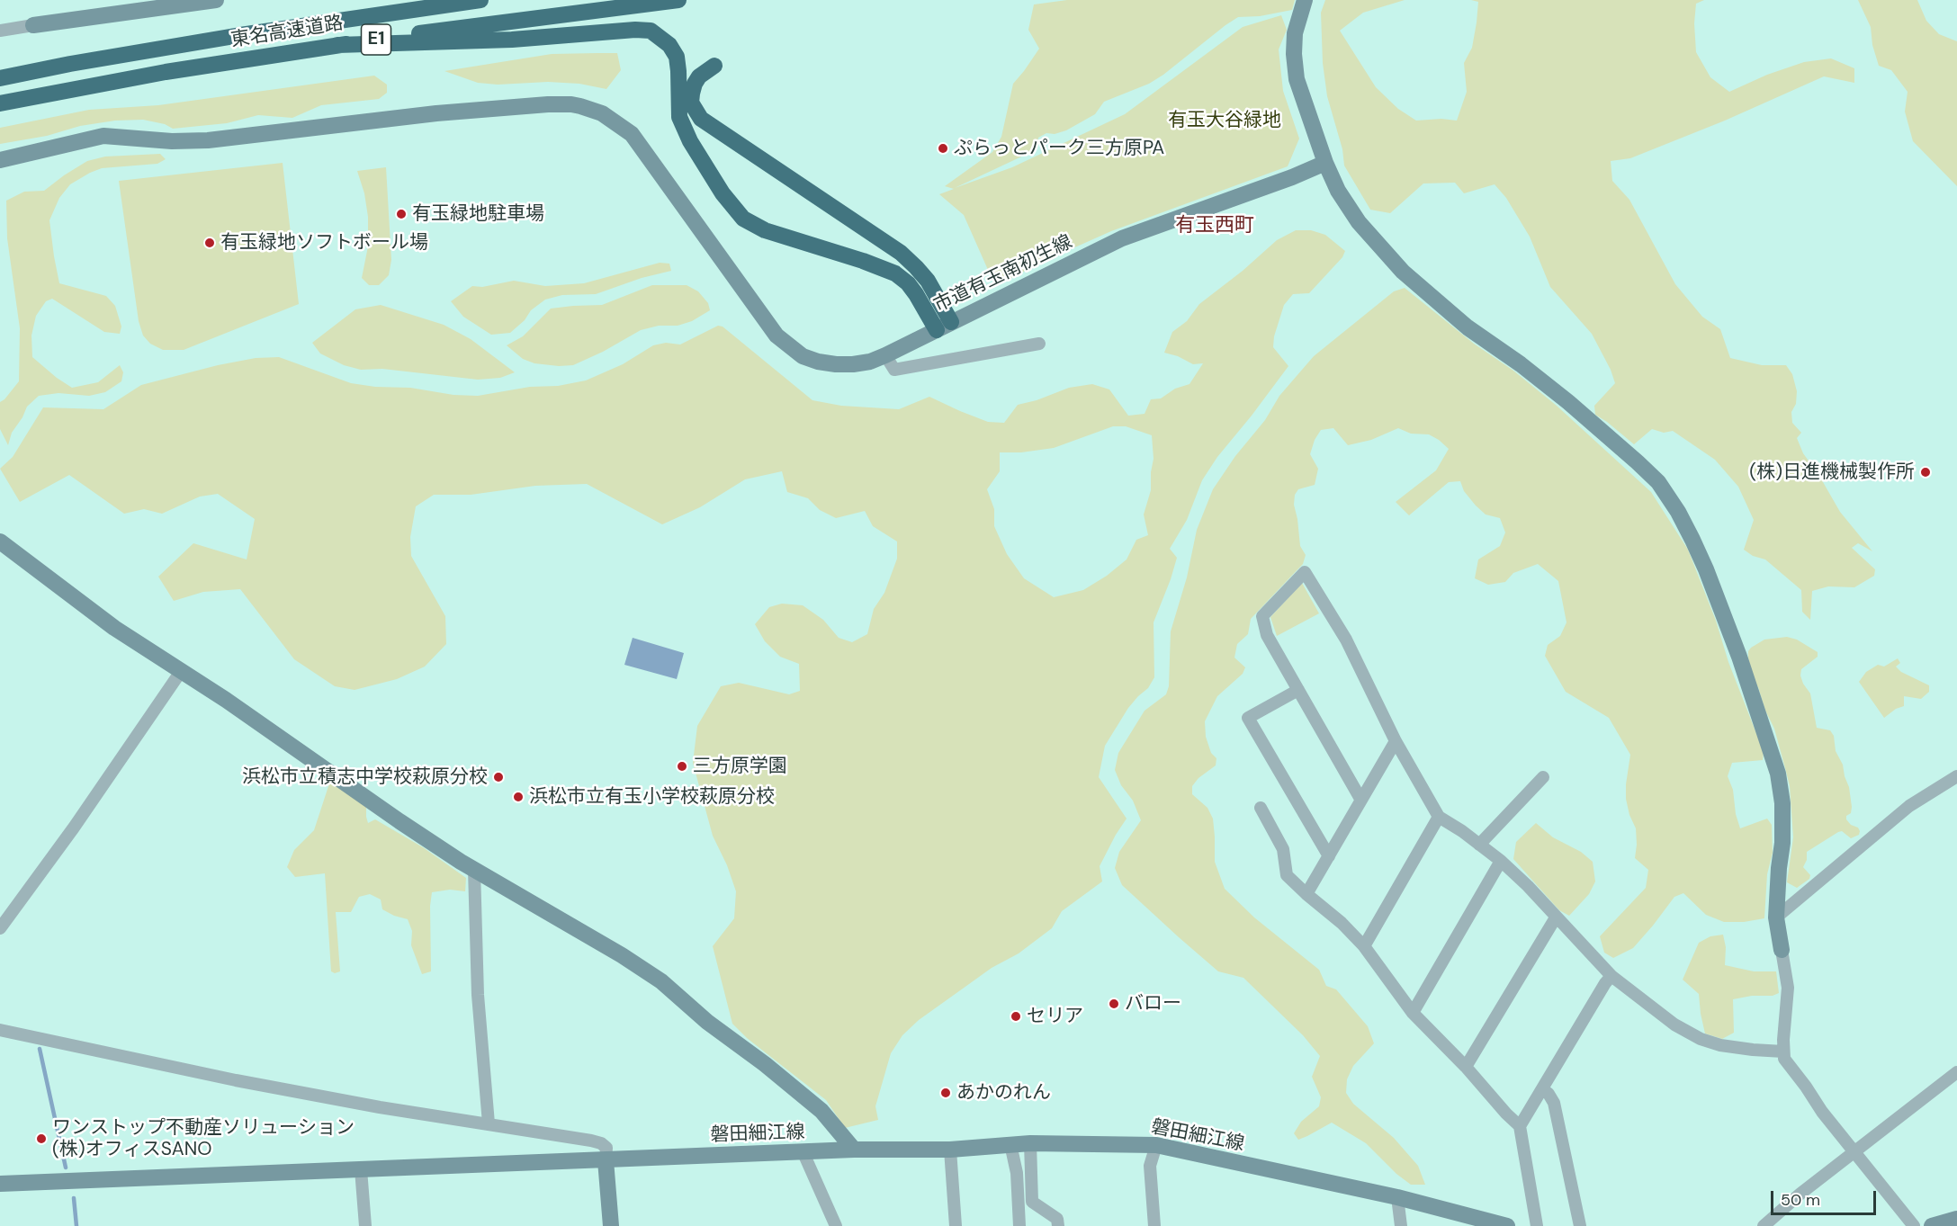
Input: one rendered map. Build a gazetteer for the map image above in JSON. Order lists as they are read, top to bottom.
{
  "streets": {
    "highway": ["東名高速道路", "E1"],
    "street": ["市道有玉南初生線", "磐田細江線"]
  },
  "districts": ["有玉西町"],
  "parks": ["有玉大谷緑地"],
  "places": [
    "ぷらっとパーク三方原PA",
    "有玉緑地駐車場",
    "有玉緑地ソフトボール場",
    "(株)日進機械製作所",
    "三方原学園",
    "浜松市立積志中学校萩原分校",
    "浜松市立有玉小学校萩原分校",
    "バロー",
    "セリア",
    "あかのれん",
    "ワンストップ不動産ソリューション (株)オフィスSANO"
  ],
  "scale_bar": "50 m"
}
